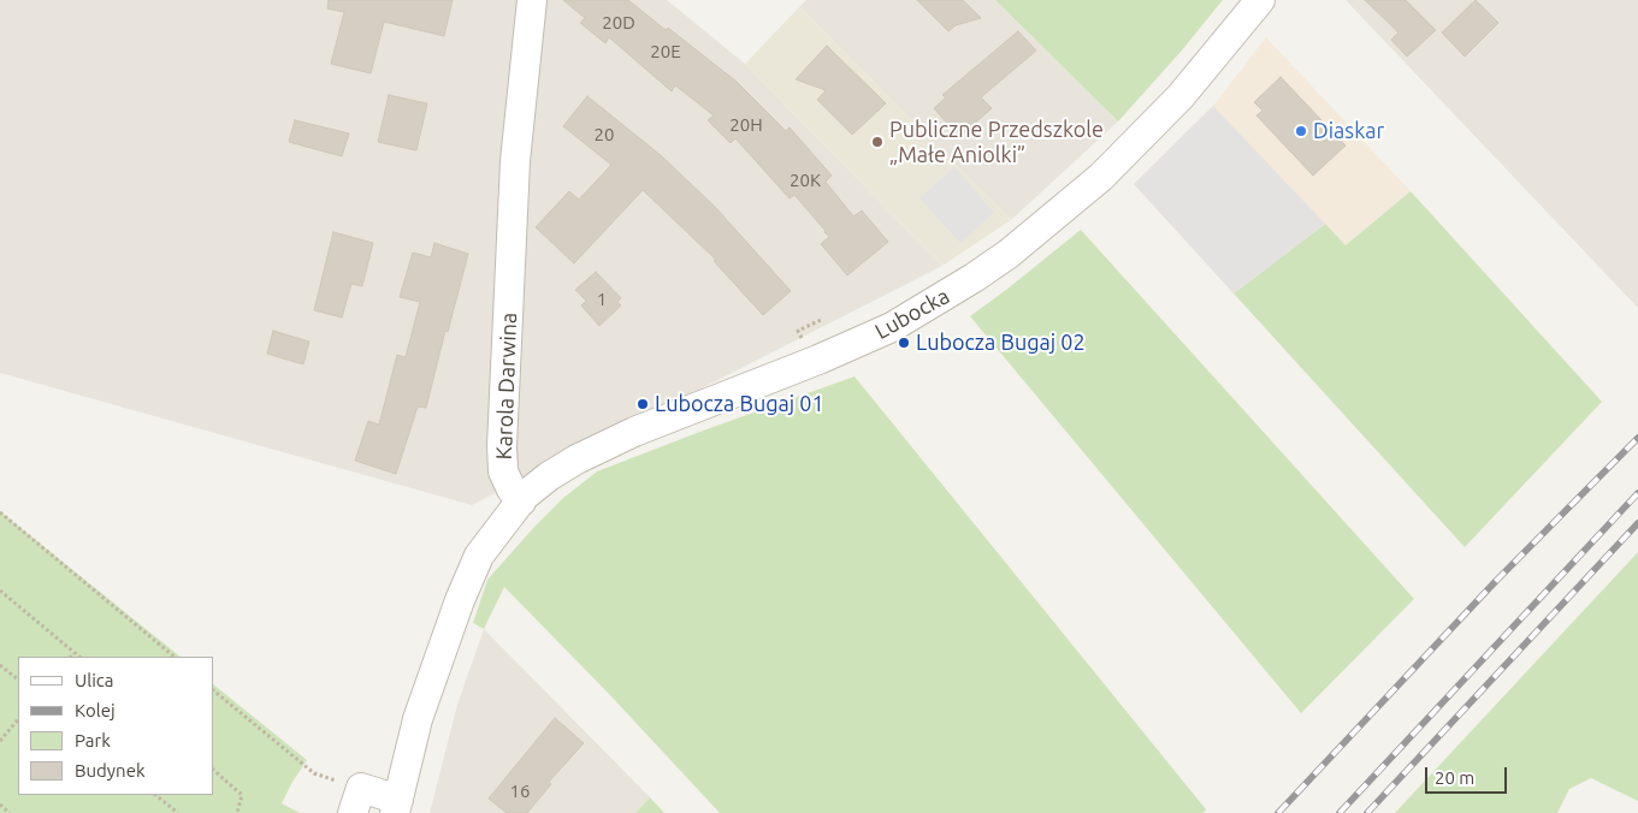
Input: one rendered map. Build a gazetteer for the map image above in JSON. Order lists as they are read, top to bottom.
{
  "streets": {
    "street": ["Lubocka", "Karola Darwina"]
  },
  "crossings": [
    ["Lubocka", "Karola Darwina"]
  ],
  "places": [
    "Diaskar",
    "Publiczne Przedszkole „Małe Aniolki”",
    "Lubocza Bugaj 02",
    "Lubocza Bugaj 01"
  ],
  "house_numbers": [
    "20D",
    "20E",
    "20H",
    "20",
    "20K",
    "1",
    "16"
  ],
  "legend": [
    "Ulica",
    "Kolej",
    "Park",
    "Budynek"
  ],
  "scale_bar": "20 m"
}
